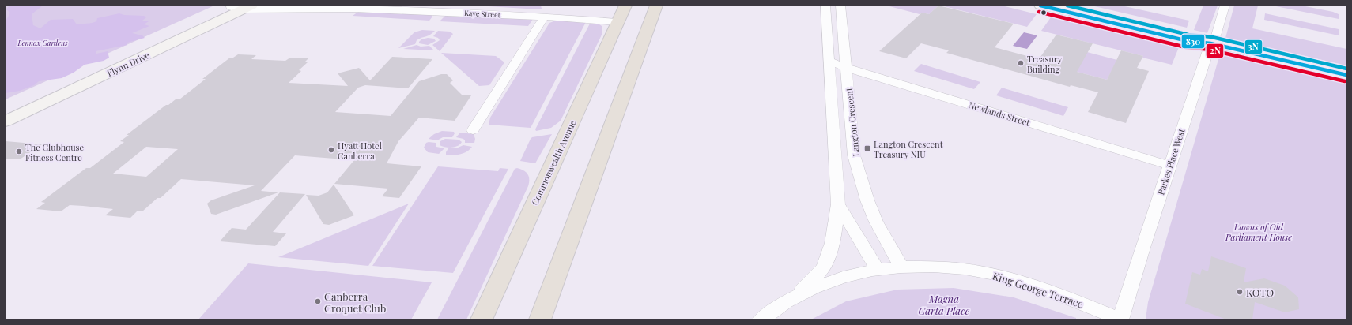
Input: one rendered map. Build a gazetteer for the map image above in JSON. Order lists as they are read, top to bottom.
{
  "streets": {
    "highway": ["Commonwealth Avenue"],
    "main road": ["Flynn Drive"],
    "street": [
      "Kaye Street",
      "Newlands Street",
      "Langton Crescent",
      "Parkes Place West",
      "King George Terrace"
    ]
  },
  "crossings": [
    ["Kaye Street", "Flynn Drive"],
    ["Kaye Street", "Commonwealth Avenue"],
    ["Newlands Street", "Langton Crescent"],
    ["Newlands Street", "Parkes Place West"],
    ["Langton Crescent", "King George Terrace"],
    ["Parkes Place West", "King George Terrace"]
  ],
  "parks": ["Lennox Gardens", "Lawns of Old Parliament House", "Magna Carta Place"],
  "places": {
    "other": [
      "Treasury Building",
      "Hyatt Hotel Canberra",
      "The Clubhouse Fitness Centre",
      "KOTO",
      "Canberra Croquet Club"
    ],
    "transit": ["Langton Crescent Treasury NIU"]
  },
  "lines": ["transit line 830", "transit line 3N", "transit line 2N"]
}
